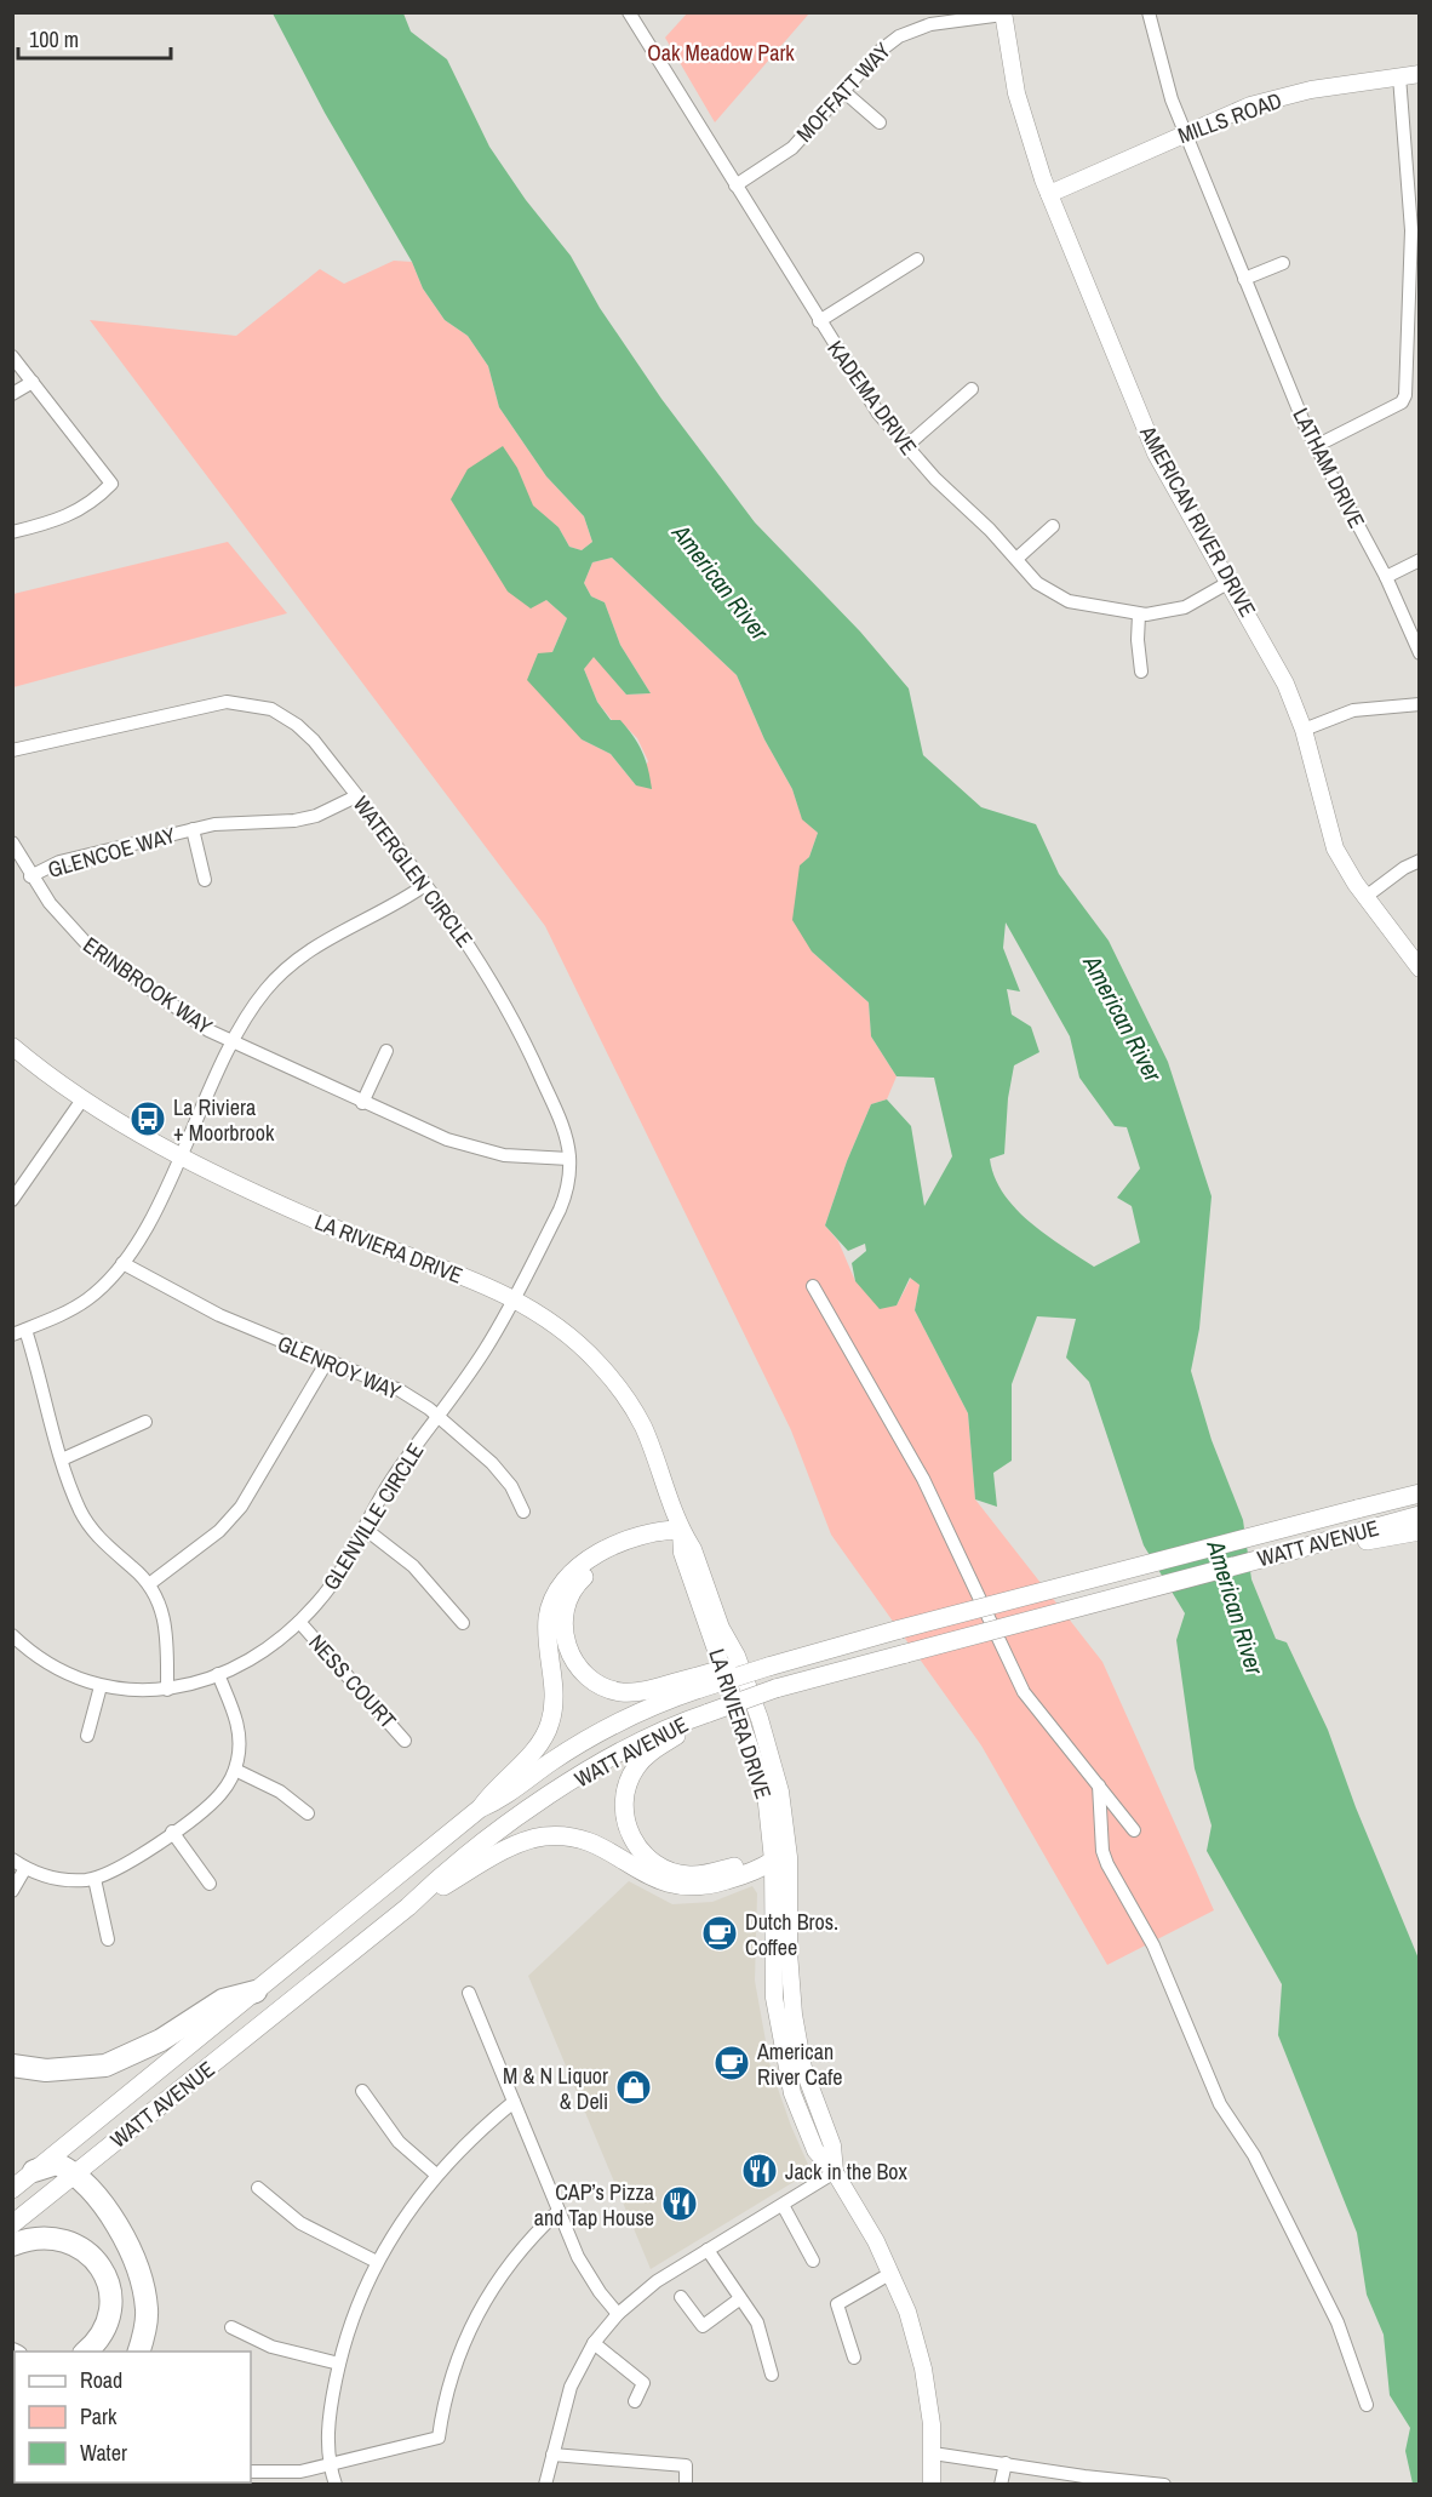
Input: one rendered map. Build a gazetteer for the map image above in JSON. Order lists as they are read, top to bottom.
{
  "streets": {
    "main road": ["WATT AVENUE"],
    "street": [
      "MOFFATT WAY",
      "MILLS ROAD",
      "KADEMA DRIVE",
      "LATHAM DRIVE",
      "AMERICAN RIVER DRIVE",
      "GLENCOE WAY",
      "WATERGLEN CIRCLE",
      "ERINBROOK WAY",
      "LA RIVIERA DRIVE",
      "GLENROY WAY",
      "GLENVILLE CIRCLE",
      "NESS COURT"
    ]
  },
  "crossings": [
    ["MOFFATT WAY", "KADEMA DRIVE"],
    ["MOFFATT WAY", "AMERICAN RIVER DRIVE"],
    ["MILLS ROAD", "LATHAM DRIVE"],
    ["MILLS ROAD", "AMERICAN RIVER DRIVE"],
    ["KADEMA DRIVE", "AMERICAN RIVER DRIVE"],
    ["GLENCOE WAY", "WATERGLEN CIRCLE"],
    ["GLENCOE WAY", "ERINBROOK WAY"],
    ["WATERGLEN CIRCLE", "ERINBROOK WAY"],
    ["WATERGLEN CIRCLE", "LA RIVIERA DRIVE"],
    ["WATERGLEN CIRCLE", "GLENVILLE CIRCLE"],
    ["LA RIVIERA DRIVE", "GLENVILLE CIRCLE"],
    ["GLENROY WAY", "GLENVILLE CIRCLE"],
    ["GLENVILLE CIRCLE", "NESS COURT"]
  ],
  "water": ["American River"],
  "parks": ["Oak Meadow Park"],
  "places": {
    "bus stop": ["La Riviera + Moorbrook"],
    "cafe": ["Dutch Bros. Coffee", "American River Cafe"],
    "shop": ["M & N Liquor & Deli"],
    "restaurant": ["Jack in the Box", "CAP’s Pizza and Tap House"]
  },
  "legend": ["Road", "Park", "Water"],
  "scale_bar": "100 m"
}
